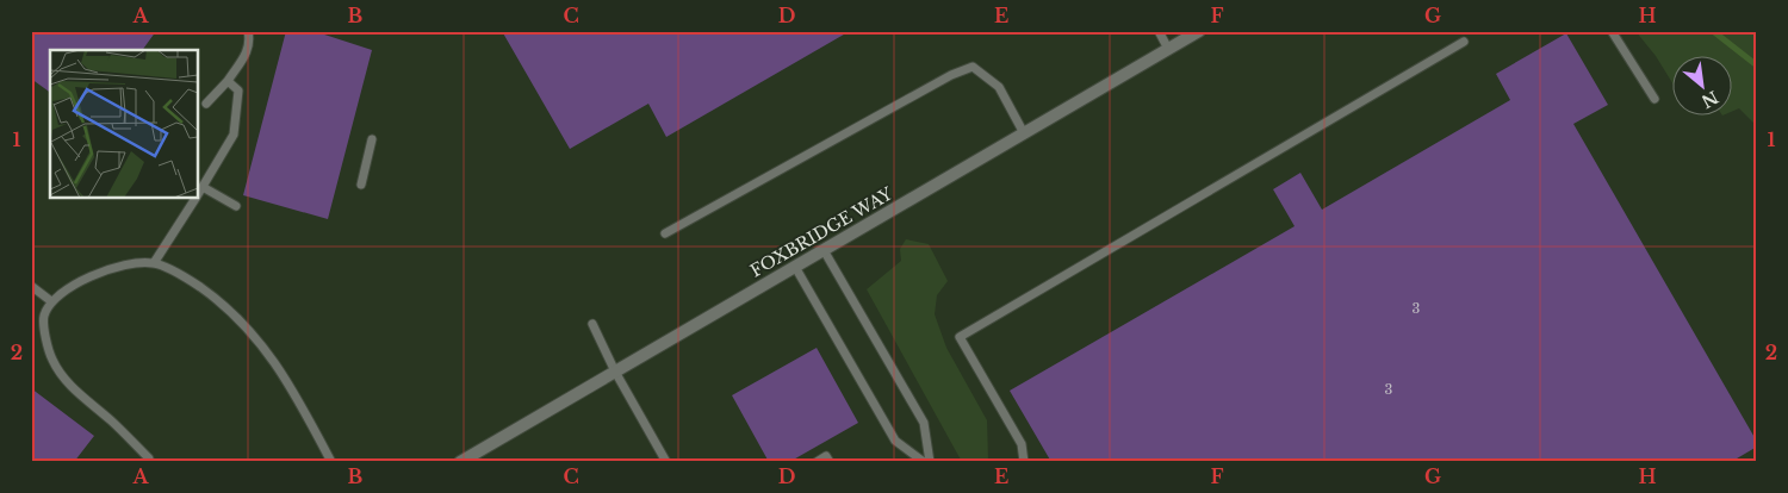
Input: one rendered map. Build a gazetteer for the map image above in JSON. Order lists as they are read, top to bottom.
{
  "streets": {
    "street": ["FOXBRIDGE WAY"]
  },
  "house_numbers": ["3", "3"],
  "north": "bottom right",
  "grid": {
    "columns": [
      "A",
      "B",
      "C",
      "D",
      "E",
      "F",
      "G",
      "H"
    ],
    "rows": ["1", "2"]
  }
}
